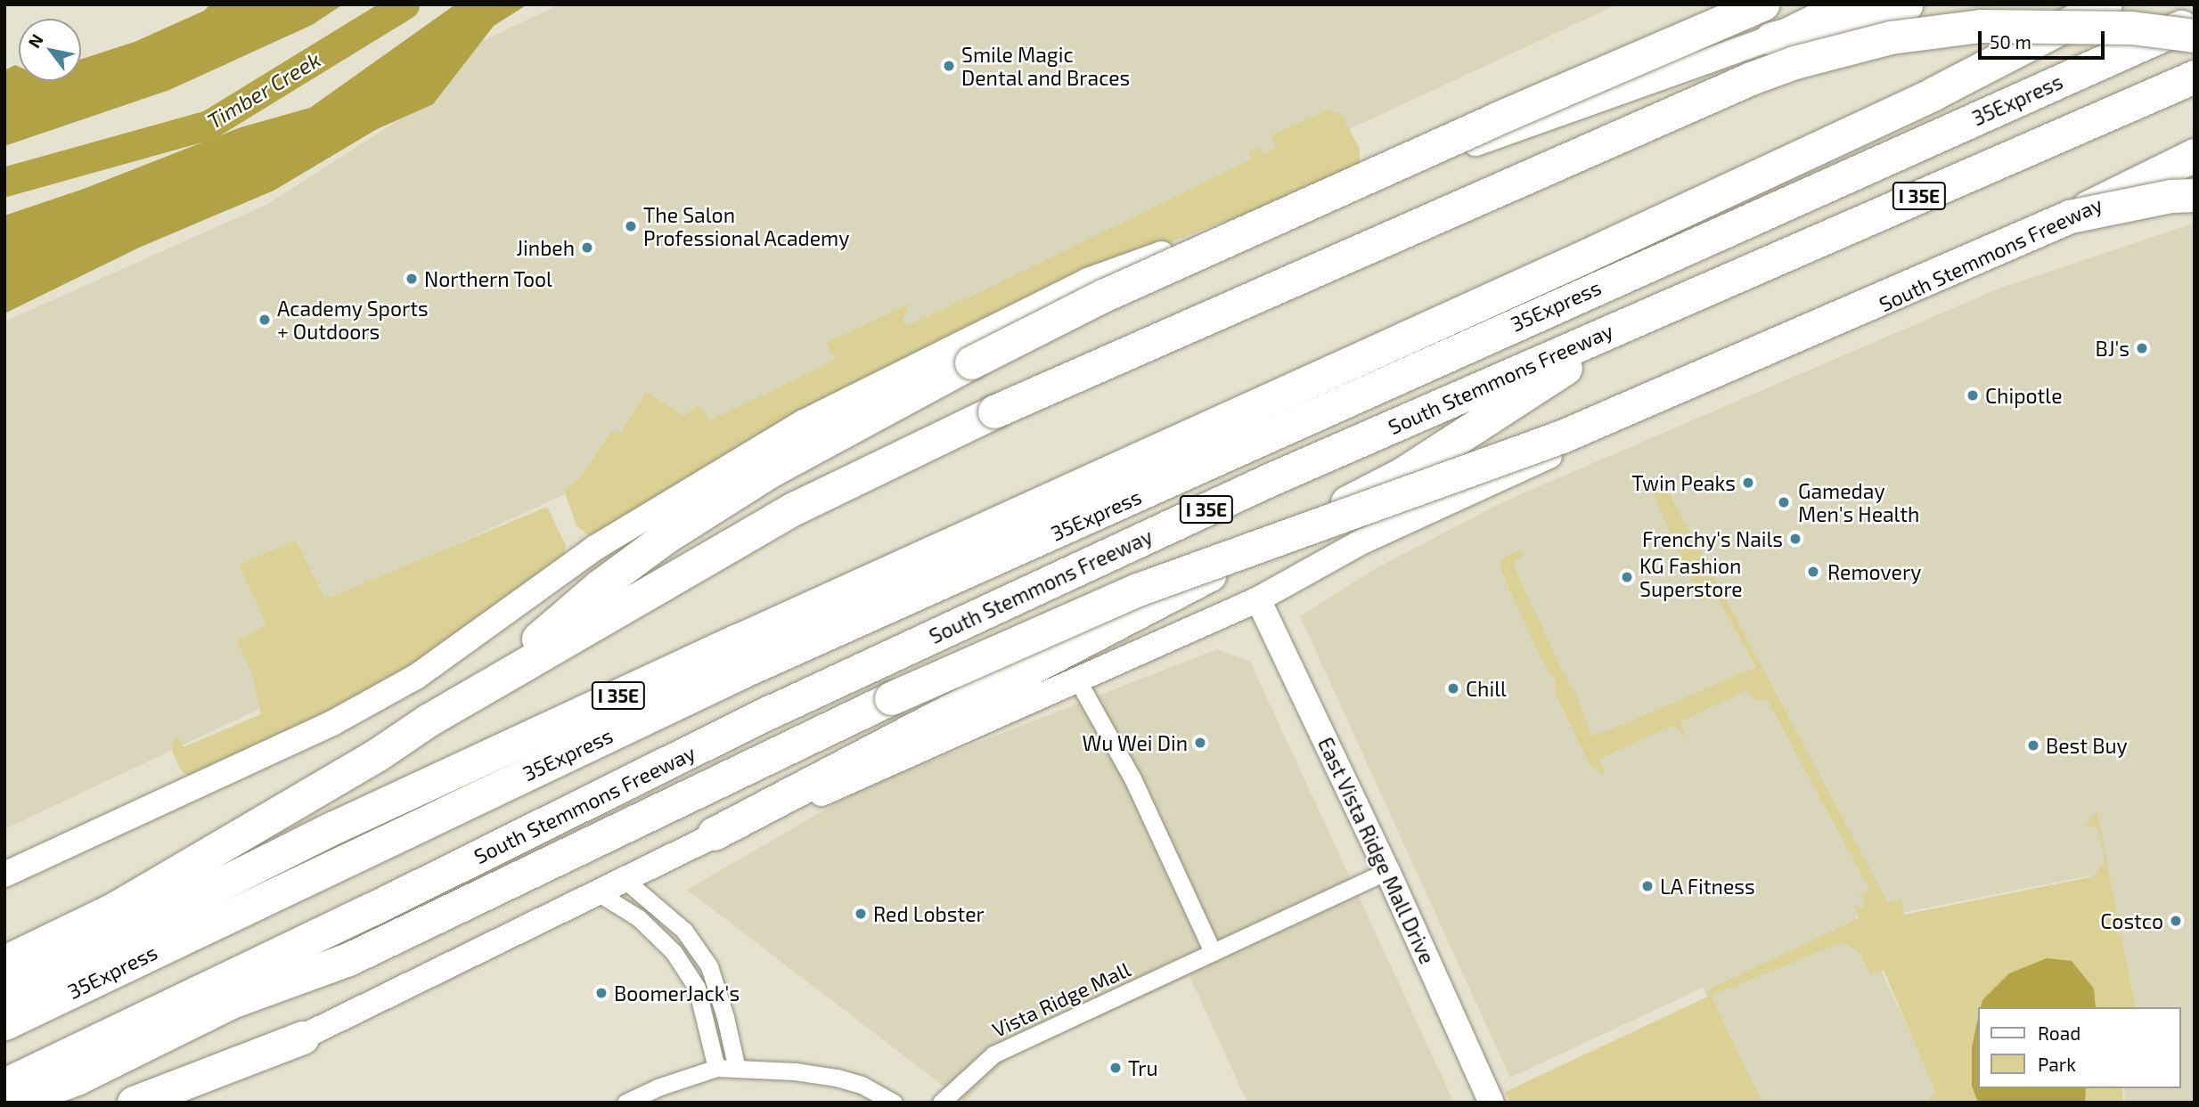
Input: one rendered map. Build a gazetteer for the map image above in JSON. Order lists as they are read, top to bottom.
{
  "streets": {
    "highway": ["35Express", "I 35E", "South Stemmons Freeway"],
    "main road": ["East Vista Ridge Mall Drive"],
    "street": ["Vista Ridge Mall"]
  },
  "crossings": [
    ["South Stemmons Freeway", "East Vista Ridge Mall Drive"],
    ["East Vista Ridge Mall Drive", "Vista Ridge Mall"]
  ],
  "water": ["Timber Creek"],
  "places": [
    "Smile Magic Dental and Braces",
    "The Salon Professional Academy",
    "Jinbeh",
    "Northern Tool",
    "Academy Sports + Outdoors",
    "BJ's",
    "Chipotle",
    "Twin Peaks",
    "Gameday Men's Health",
    "Frenchy's Nails",
    "Removery",
    "KG Fashion Superstore",
    "Chill",
    "Wu Wei Din",
    "Best Buy",
    "LA Fitness",
    "Red Lobster",
    "Costco",
    "BoomerJack's",
    "Tru"
  ],
  "legend": ["Road", "Park"],
  "scale_bar": "50 m",
  "north": "top left"
}
